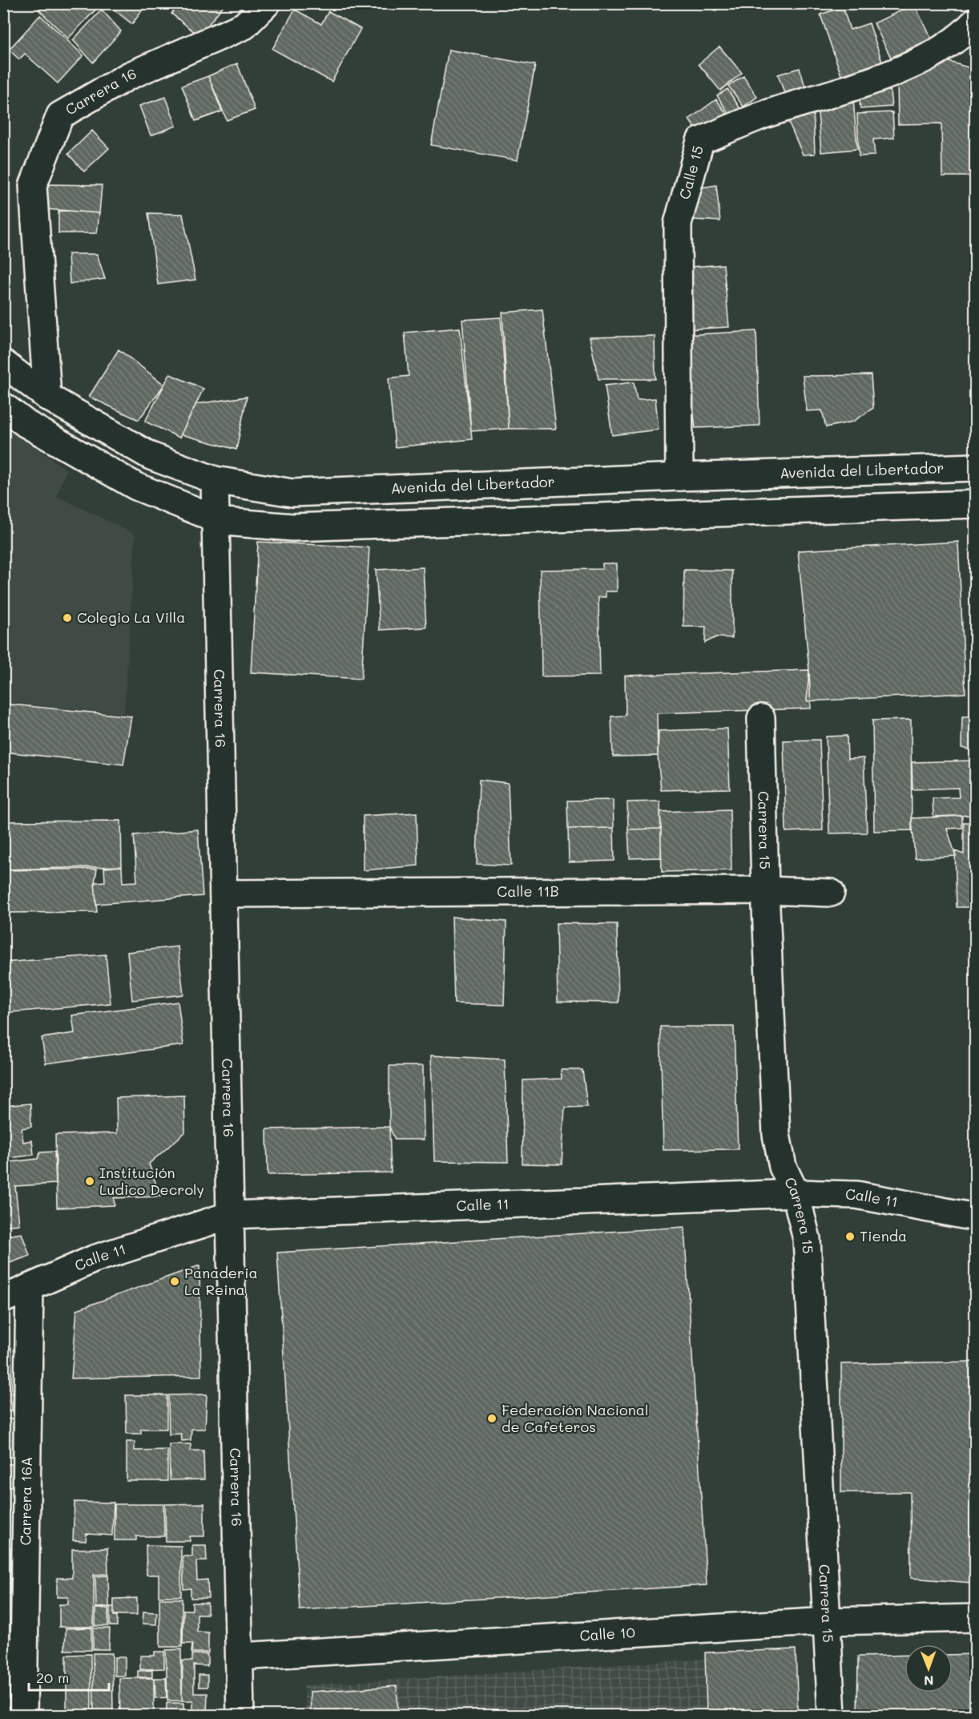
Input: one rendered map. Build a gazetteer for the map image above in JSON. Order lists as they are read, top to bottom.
{
  "streets": {
    "street": [
      "Carrera 16",
      "Calle 15",
      "Avenida del Libertador",
      "Carrera 15",
      "Calle 11B",
      "Calle 11",
      "Carrera 16A",
      "Calle 10"
    ]
  },
  "crossings": [
    ["Carrera 16", "Avenida del Libertador"],
    ["Carrera 16", "Calle 11B"],
    ["Carrera 16", "Calle 11"],
    ["Carrera 16", "Calle 10"],
    ["Calle 15", "Avenida del Libertador"],
    ["Carrera 15", "Calle 11B"],
    ["Carrera 15", "Calle 11"],
    ["Carrera 15", "Calle 10"],
    ["Calle 11", "Carrera 16A"]
  ],
  "places": [
    "Colegio La Villa",
    "Institución Ludico Decroly",
    "Tienda",
    "Panaderia La Reina",
    "Federación Nacional de Cafeteros"
  ],
  "scale_bar": "20 m",
  "north": "bottom"
}
